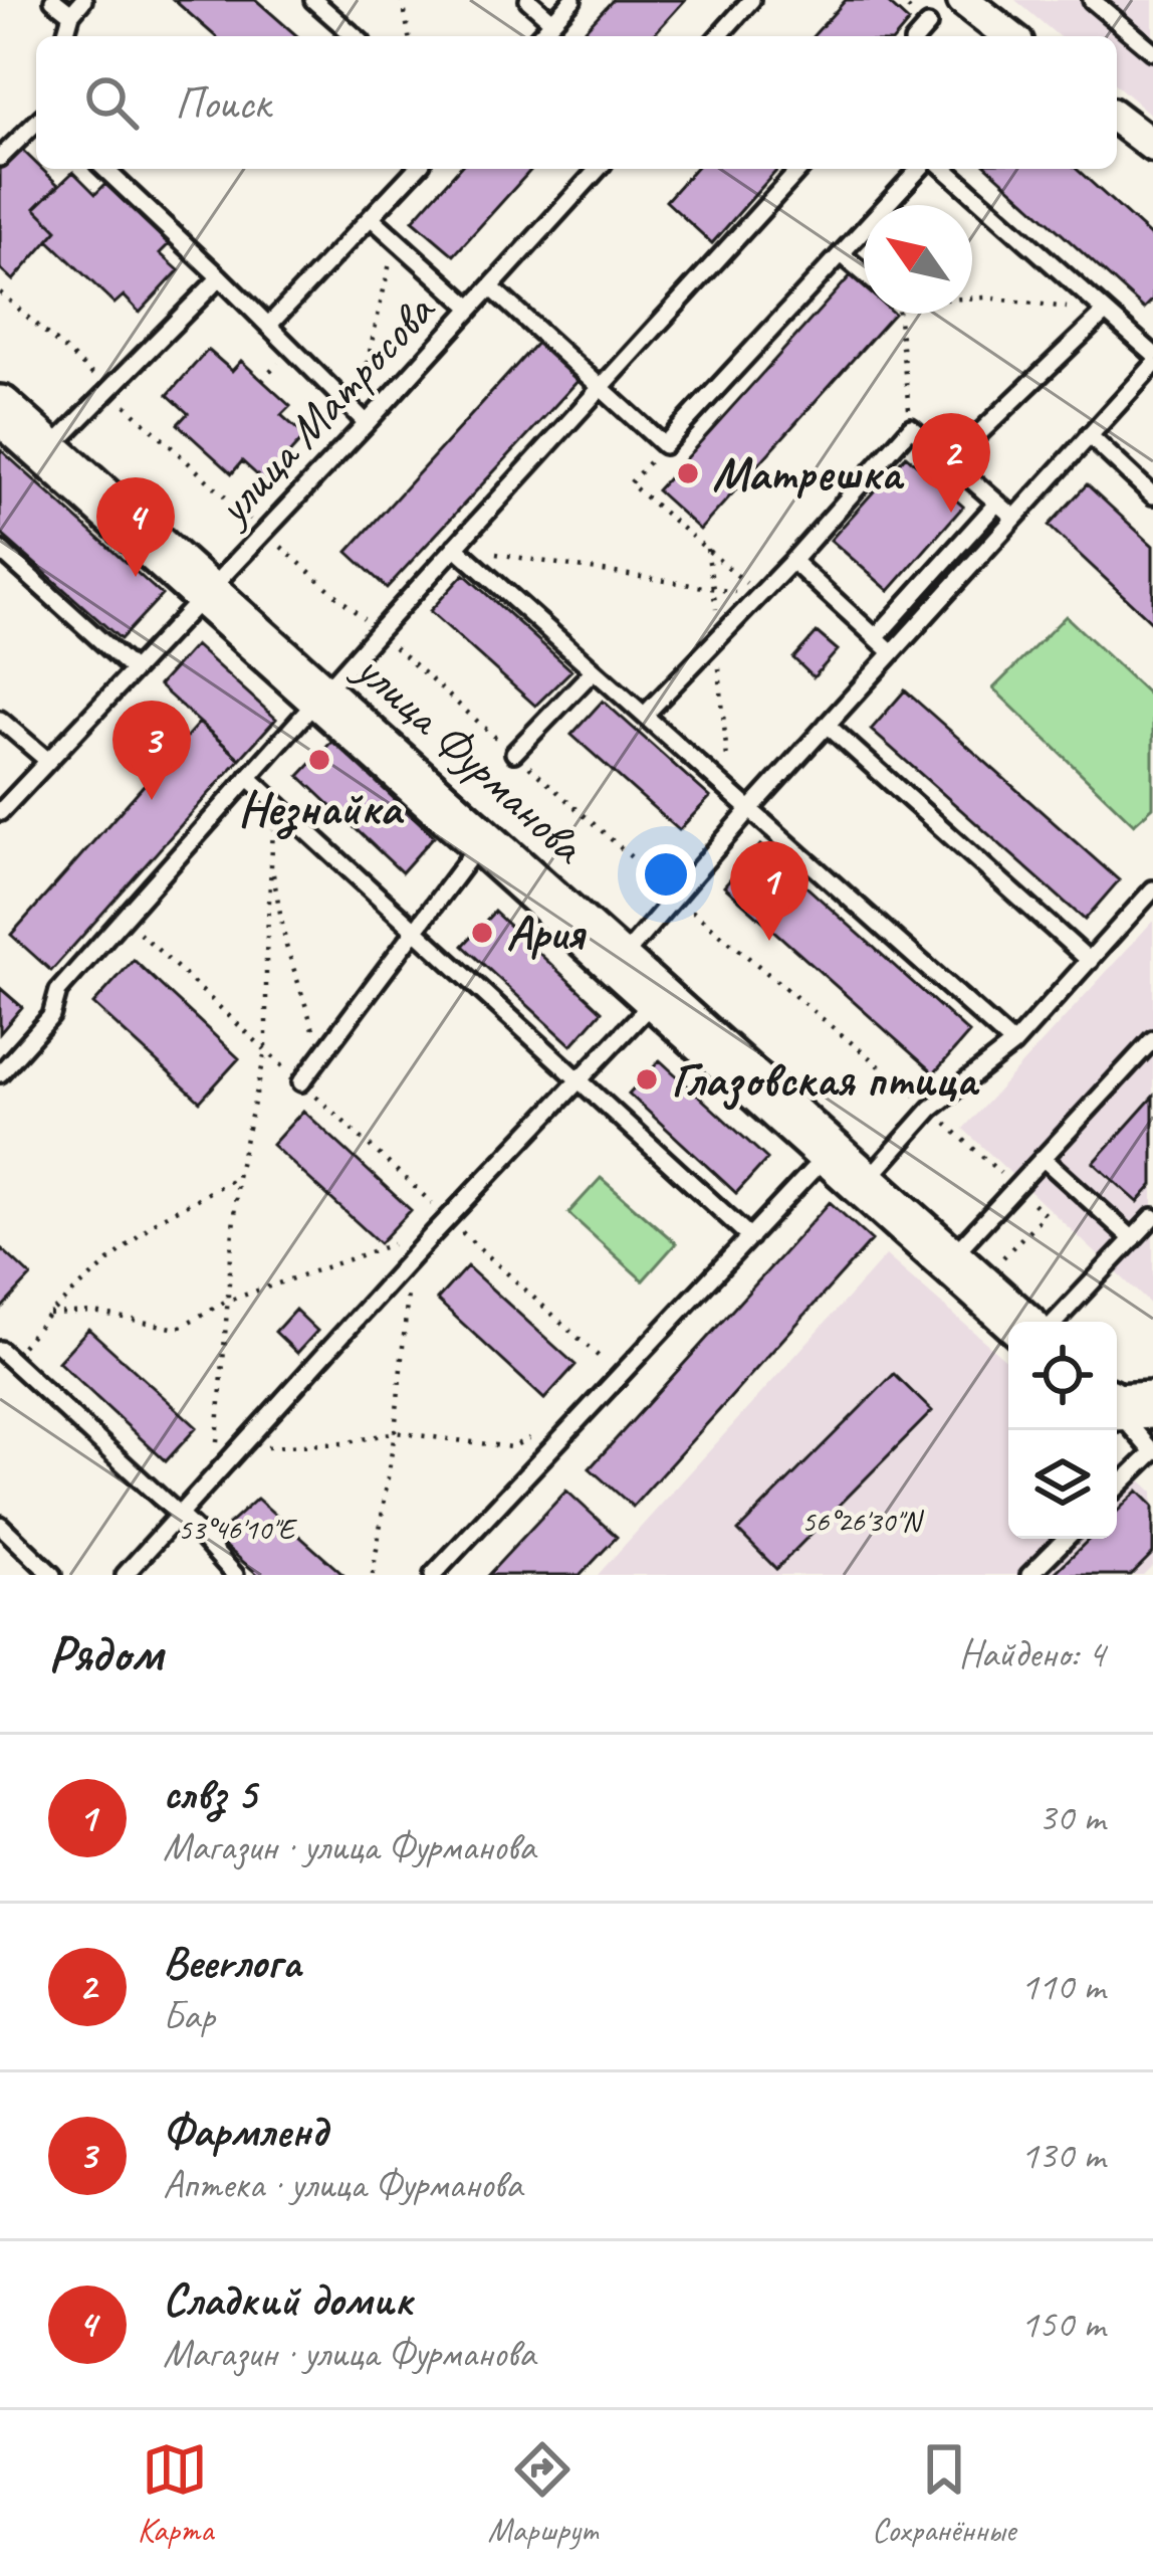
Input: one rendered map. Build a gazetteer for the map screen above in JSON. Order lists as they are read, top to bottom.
{
  "streets": {
    "main road": ["улица Фурманова"],
    "lane": ["улица Матросова"]
  },
  "crossings": [
    ["улица Матросова", "улица Фурманова"]
  ],
  "places": [
    "Матрешка",
    "Незнайка",
    "Ария",
    "Глазовская птица"
  ],
  "north": "top left",
  "page": {
    "search": "Поиск",
    "pins": [
      "2",
      "4",
      "3",
      "1"
    ],
    "heading": ["Рядом", "Найдено: 4"],
    "list": [
      {
        "mark": "1",
        "name": "слвз 5",
        "note": "Магазин · улица Фурманова",
        "value": "30 m"
      },
      {
        "mark": "2",
        "name": "Beerлога",
        "note": "Бар",
        "value": "110 m"
      },
      {
        "mark": "3",
        "name": "Фармленд",
        "note": "Аптека · улица Фурманова",
        "value": "130 m"
      },
      {
        "mark": "4",
        "name": "Сладкий домик",
        "note": "Магазин · улица Фурманова",
        "value": "150 m"
      }
    ],
    "nav": ["Карта", "Маршрут", "Сохранённые"]
  },
  "coordinates": ["56°26'30\"N", "53°46'10\"E"]
}
